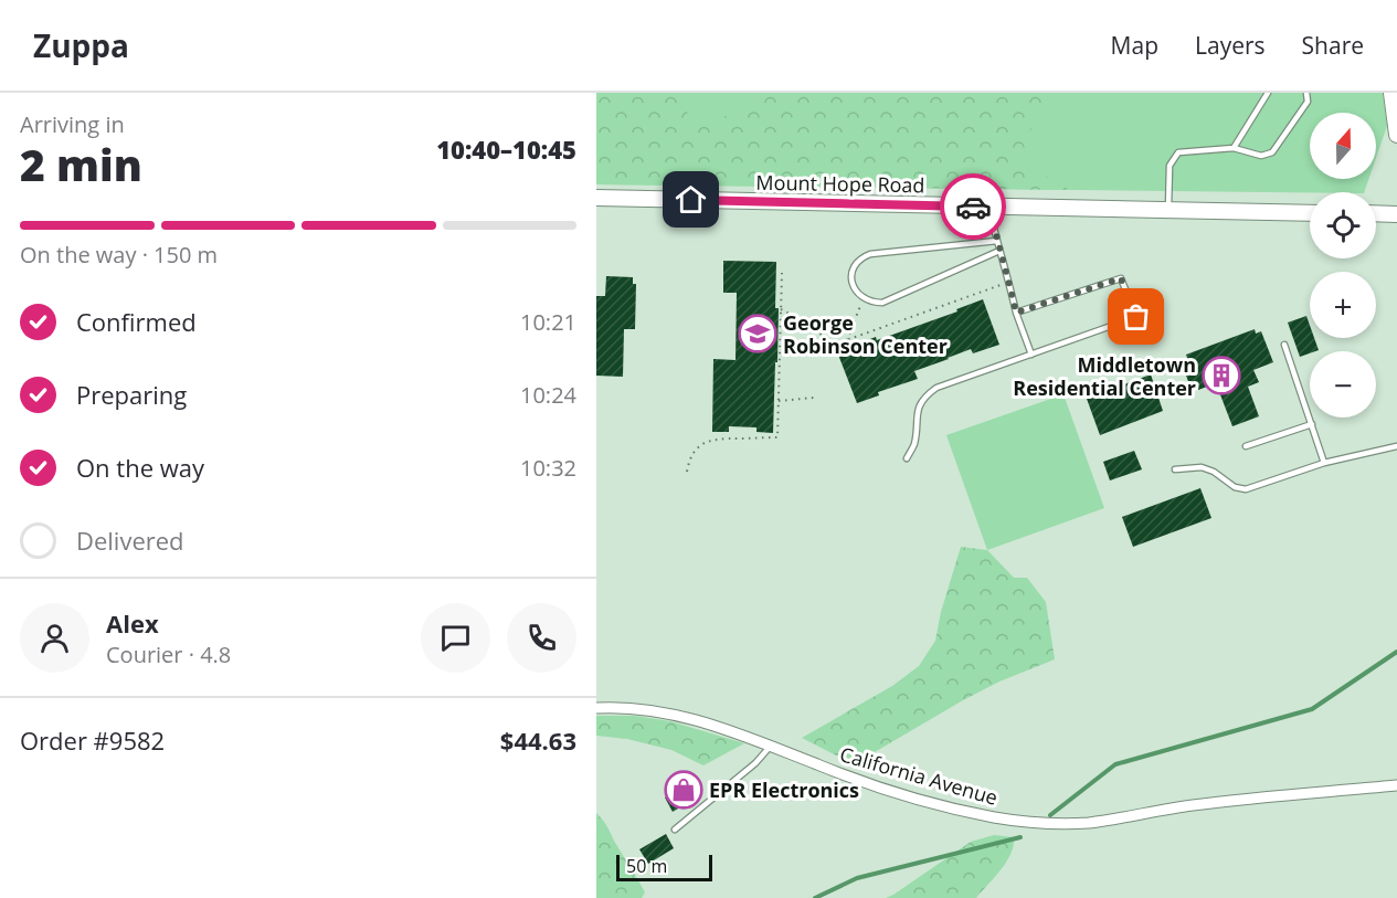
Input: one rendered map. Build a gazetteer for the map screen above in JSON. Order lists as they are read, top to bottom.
{
  "streets": {
    "street": ["Mount Hope Road", "California Avenue"]
  },
  "places": {
    "school or university": ["George Robinson Center"],
    "building": ["Middletown Residential Center"],
    "shop": ["EPR Electronics"]
  },
  "scale_bar": "50 m",
  "north": "top",
  "page": {
    "header": "Zuppa",
    "nav": ["Map", "Layers", "Share"],
    "heading": ["2 min", "Arriving in", "10:40–10:45"],
    "panel": [
      "Alex",
      "Courier · 4.8",
      "Order #9582",
      "$44.63"
    ],
    "map_buttons": ["+", "−"],
    "bar": "On the way · 150 m",
    "list": [
      ["Confirmed", "10:21"],
      ["Preparing", "10:24"],
      ["On the way", "10:32"],
      "Delivered"
    ],
    "scale": "50 m"
  }
}
